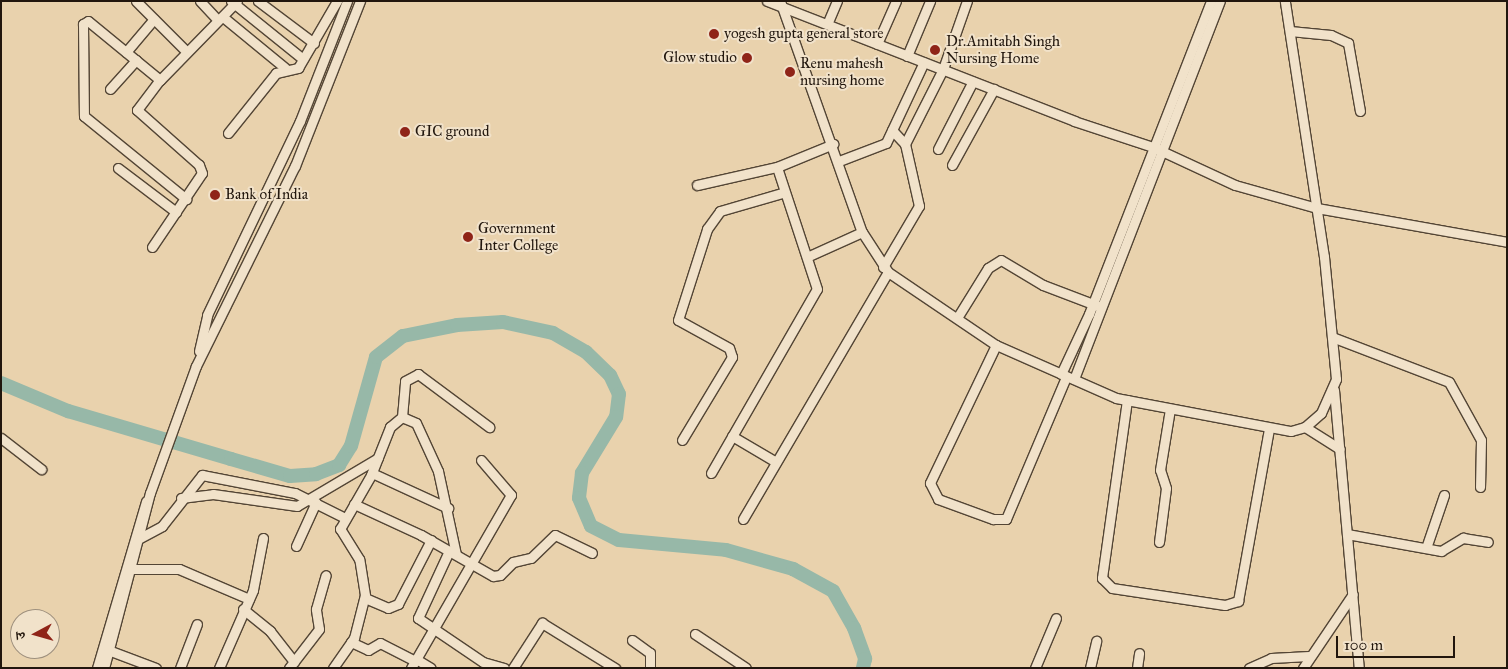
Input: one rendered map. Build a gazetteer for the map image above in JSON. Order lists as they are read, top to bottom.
{
  "places": [
    "yogesh gupta general store",
    "Dr.Amitabh Singh Nursing Home",
    "Glow studio",
    "Renu mahesh nursing home",
    "GIC ground",
    "Bank of India",
    "Government Inter College"
  ],
  "scale_bar": "100 m",
  "north": "left"
}
